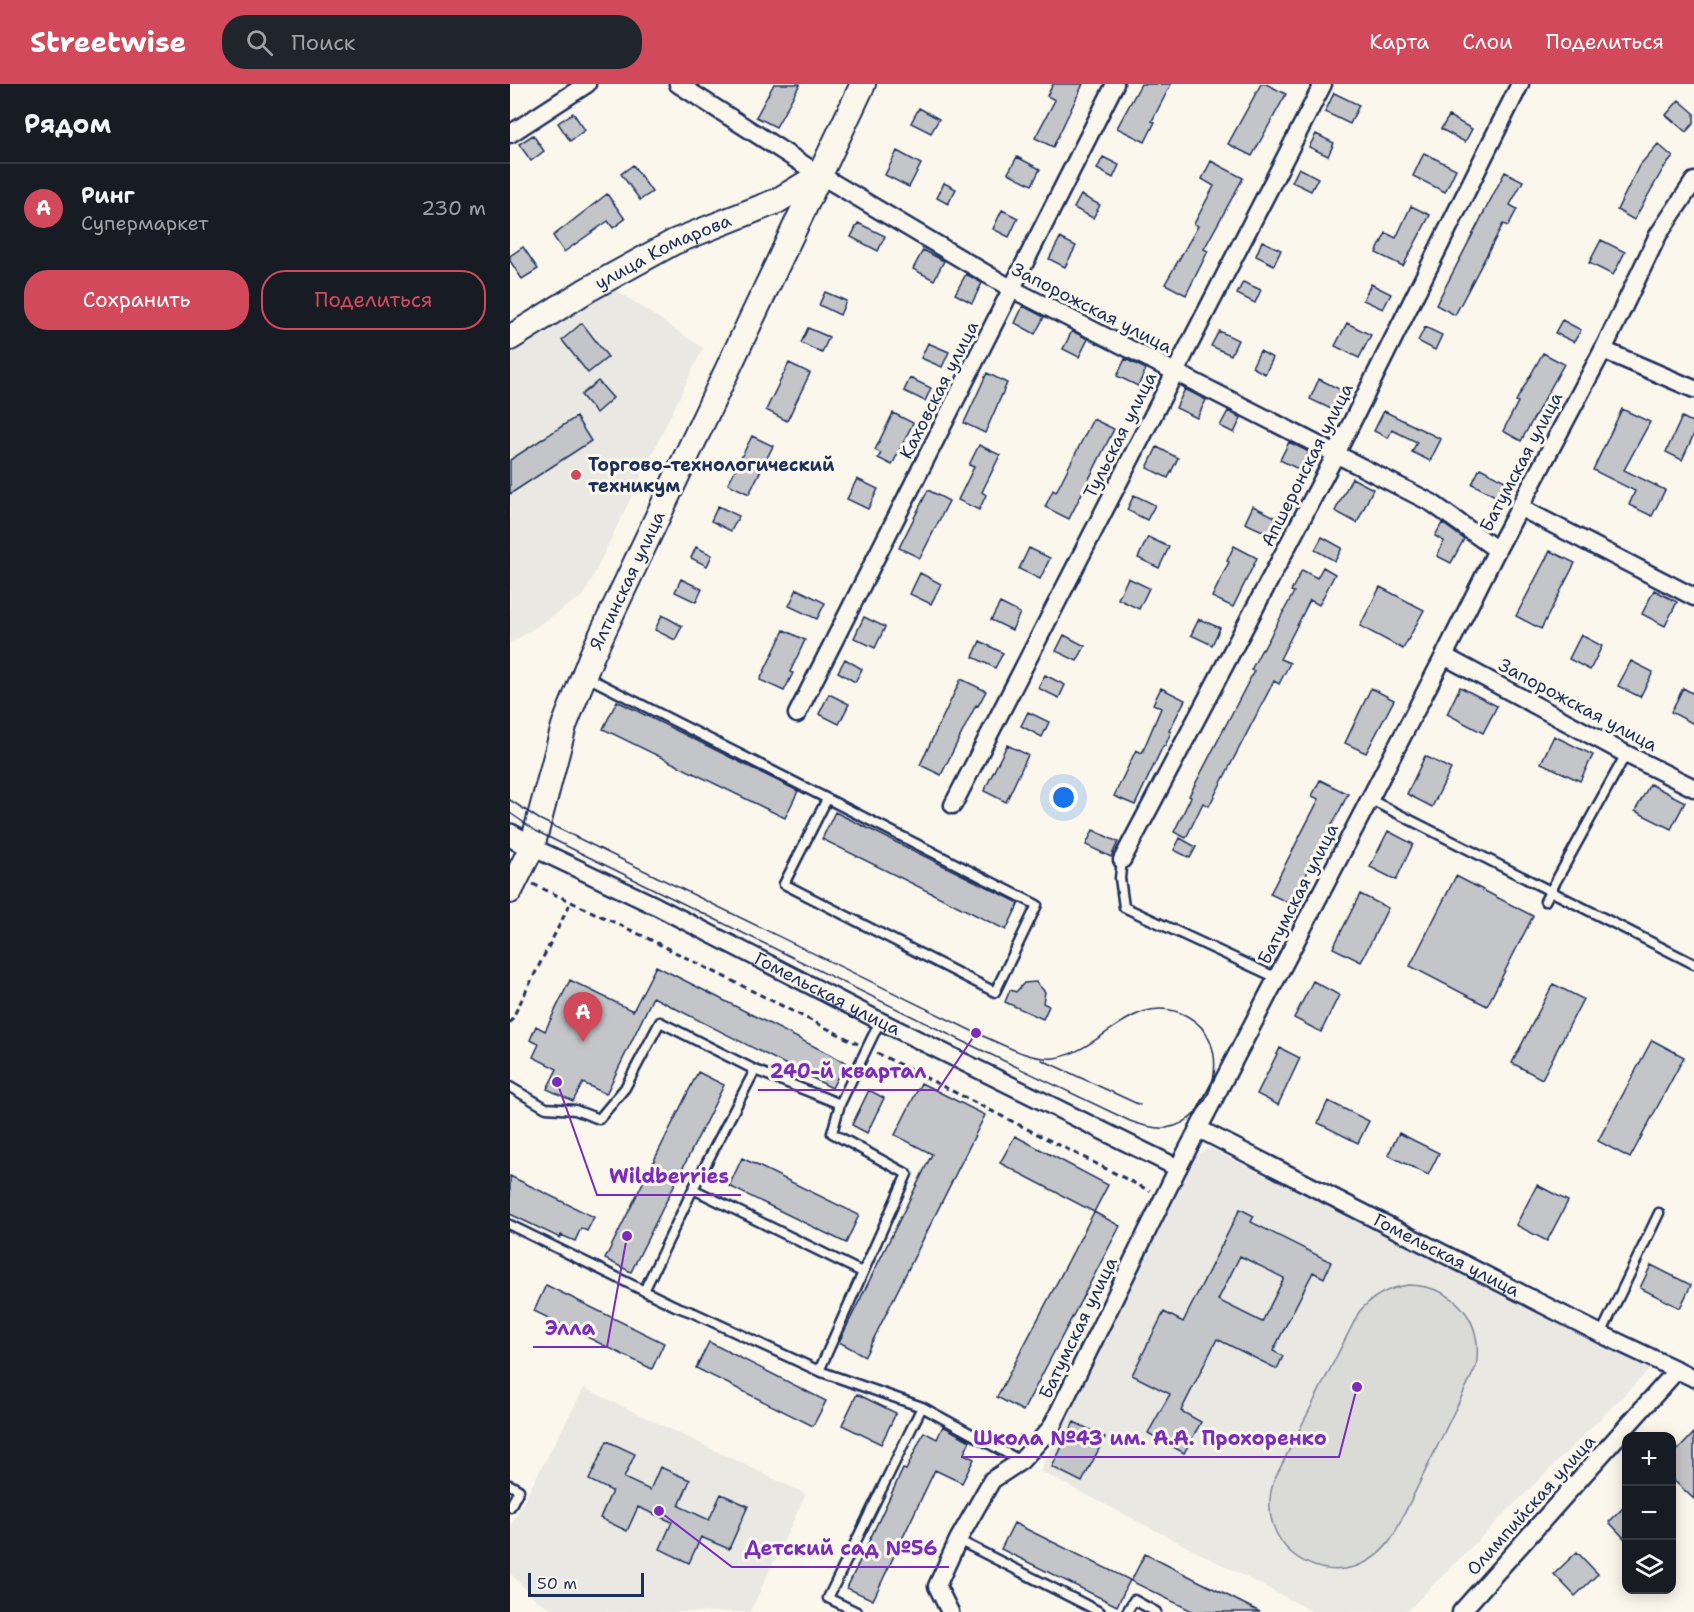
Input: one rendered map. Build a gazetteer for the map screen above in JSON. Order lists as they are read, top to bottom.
{
  "streets": {
    "main road": ["улица Комарова", "Ялтинская улица"],
    "street": [
      "Запорожская улица",
      "Каховская улица",
      "Тульская улица",
      "Батумская улица",
      "Апшеронская улица",
      "Гомельская улица",
      "Олимпийская улица"
    ]
  },
  "crossings": [
    ["улица Комарова", "Запорожская улица"],
    ["улица Комарова", "Ялтинская улица"],
    ["Запорожская улица", "Каховская улица"],
    ["Запорожская улица", "Тульская улица"],
    ["Запорожская улица", "Батумская улица"],
    ["Запорожская улица", "Апшеронская улица"],
    ["Запорожская улица", "Ялтинская улица"],
    ["Батумская улица", "Гомельская улица"],
    ["Ялтинская улица", "Гомельская улица"],
    ["Гомельская улица", "Олимпийская улица"]
  ],
  "places": [
    "Торгово-технологический техникум",
    "240-й квартал",
    "Wildberries",
    "Элла",
    "Школа №43 им. А.А. Прохоренко",
    "Детский сад №56"
  ],
  "scale_bar": "50 m",
  "page": {
    "header": "Streetwise",
    "search": "Поиск",
    "nav": ["Карта", "Слои", "Поделиться"],
    "heading": "Рядом",
    "list": [
      {
        "mark": "A",
        "name": "Ринг",
        "note": "Супермаркет",
        "value": "230 m"
      }
    ],
    "buttons": ["Сохранить", "Поделиться"],
    "pins": "A",
    "map_buttons": ["+", "−"],
    "scale": "50 m"
  }
}
